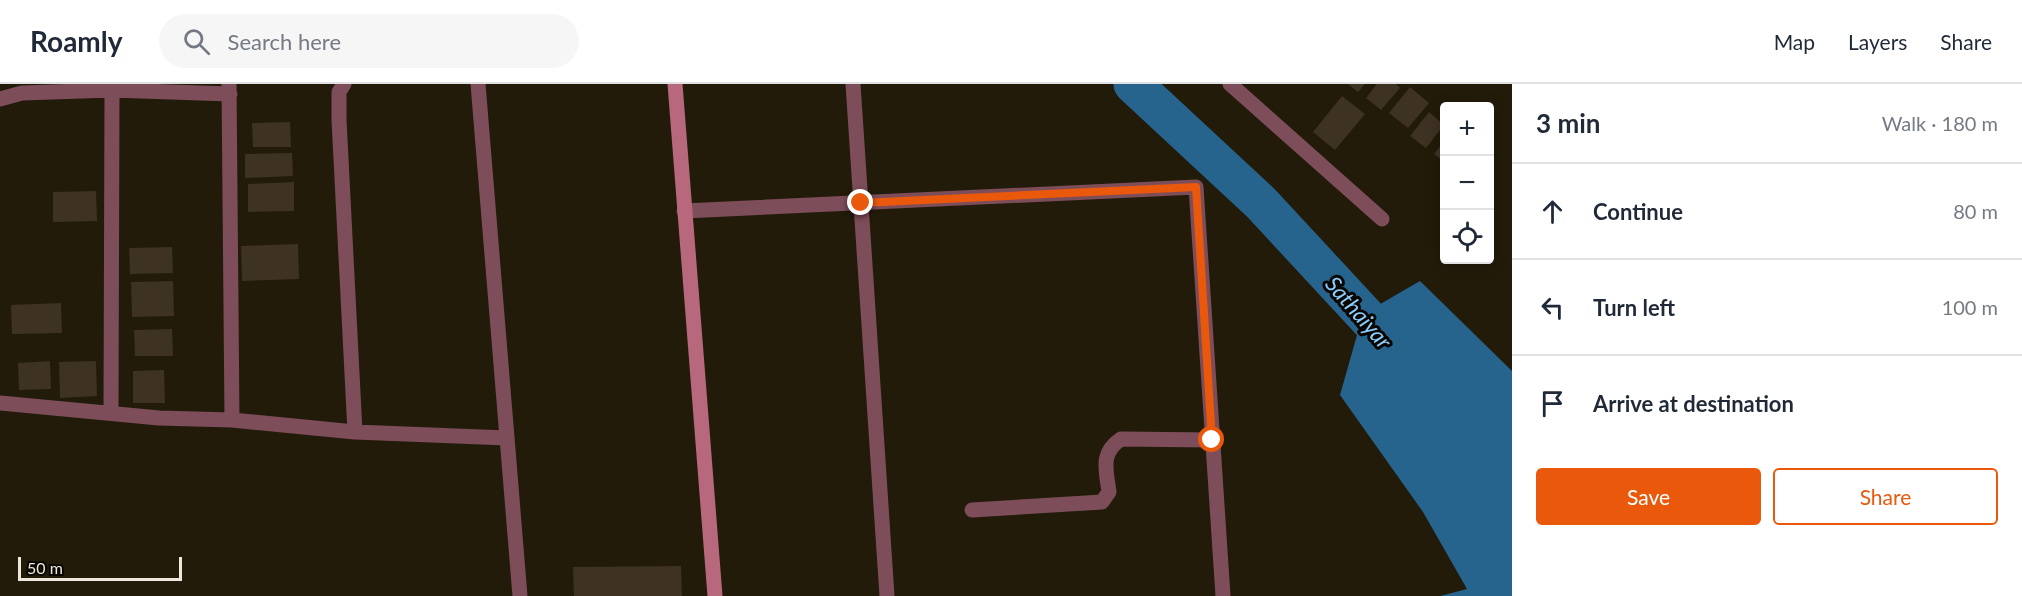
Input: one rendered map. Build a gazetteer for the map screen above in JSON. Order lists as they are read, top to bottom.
{
  "water": ["Sathaiyar"],
  "scale_bar": "50 m",
  "page": {
    "header": "Roamly",
    "search": "Search here",
    "nav": ["Map", "Layers", "Share"],
    "heading": ["3 min", "Walk · 180 m"],
    "map_buttons": ["+", "−"],
    "list": [
      ["Continue", "80 m"],
      ["Turn left", "100 m"],
      "Arrive at destination"
    ],
    "buttons": ["Save", "Share"],
    "scale": "50 m"
  }
}
